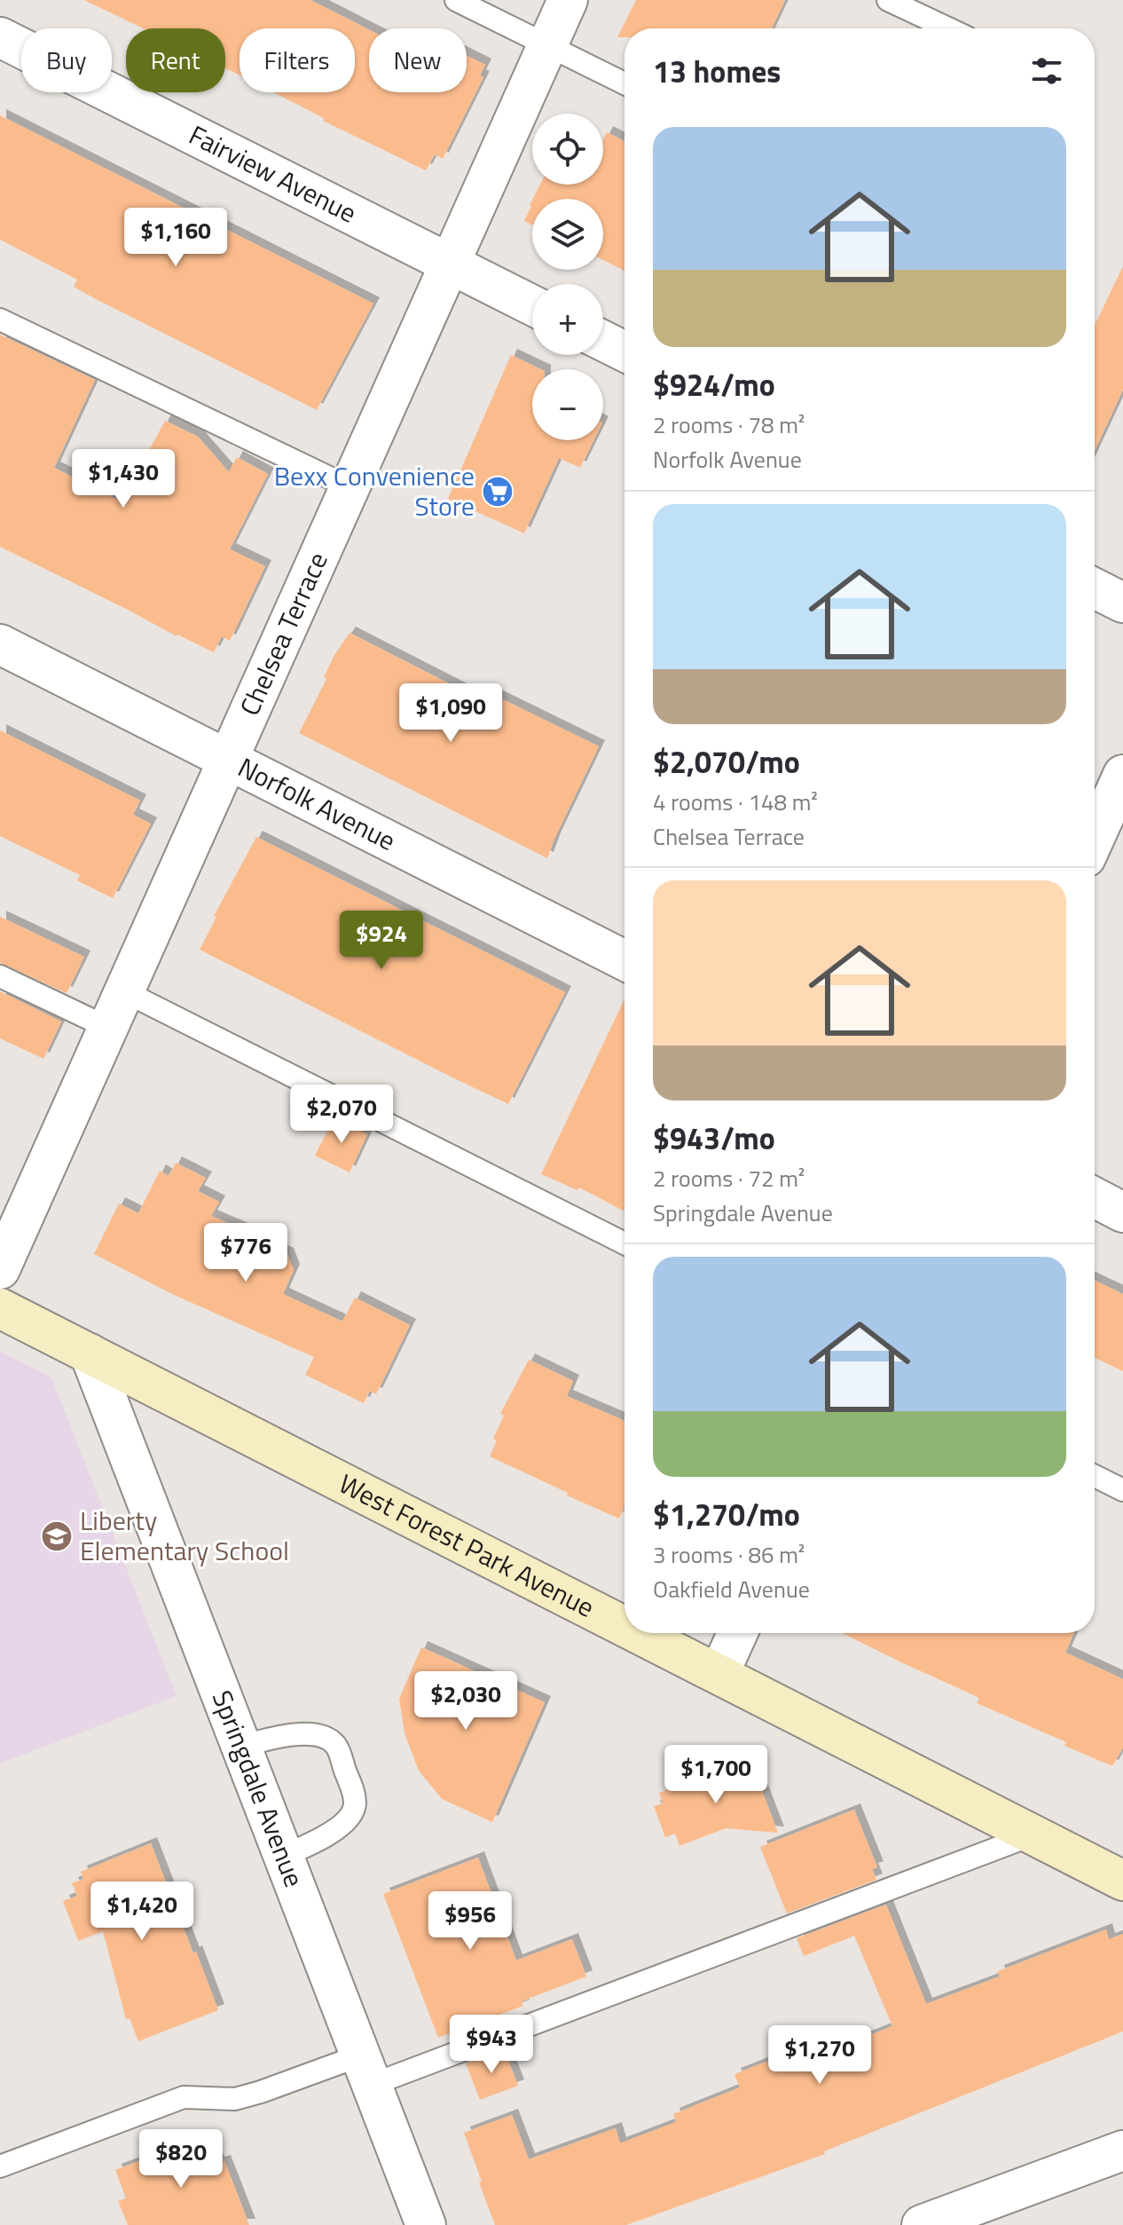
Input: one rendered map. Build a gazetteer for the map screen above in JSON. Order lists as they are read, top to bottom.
{
  "streets": {
    "main road": ["West Forest Park Avenue"],
    "street": [
      "Fairview Avenue",
      "Chelsea Terrace",
      "Norfolk Avenue",
      "Springdale Avenue"
    ]
  },
  "crossings": [
    ["Fairview Avenue", "Chelsea Terrace"],
    ["Chelsea Terrace", "Norfolk Avenue"],
    ["West Forest Park Avenue", "Springdale Avenue"]
  ],
  "places": {
    "supermarket": ["Bexx Convenience Store"],
    "school or university": ["Liberty Elementary School"]
  },
  "page": {
    "chip": [
      "Buy",
      "Rent",
      "Filters",
      "New"
    ],
    "heading": "13 homes",
    "map_buttons": ["+", "−"],
    "list": [
      {
        "name": "$924/mo",
        "note": "2 rooms · 78 m² · Norfolk Avenue"
      },
      {
        "name": "$2,070/mo",
        "note": "4 rooms · 148 m² · Chelsea Terrace"
      },
      {
        "name": "$943/mo",
        "note": "2 rooms · 72 m² · Springdale Avenue"
      },
      {
        "name": "$1,270/mo",
        "note": "3 rooms · 86 m² · Oakfield Avenue"
      }
    ],
    "price": [
      "$1,160",
      "$1,430",
      "$1,090",
      "$924",
      "$2,070",
      "$776",
      "$2,030",
      "$1,700",
      "$1,420",
      "$956",
      "$943",
      "$1,270",
      "$820"
    ]
  }
}
